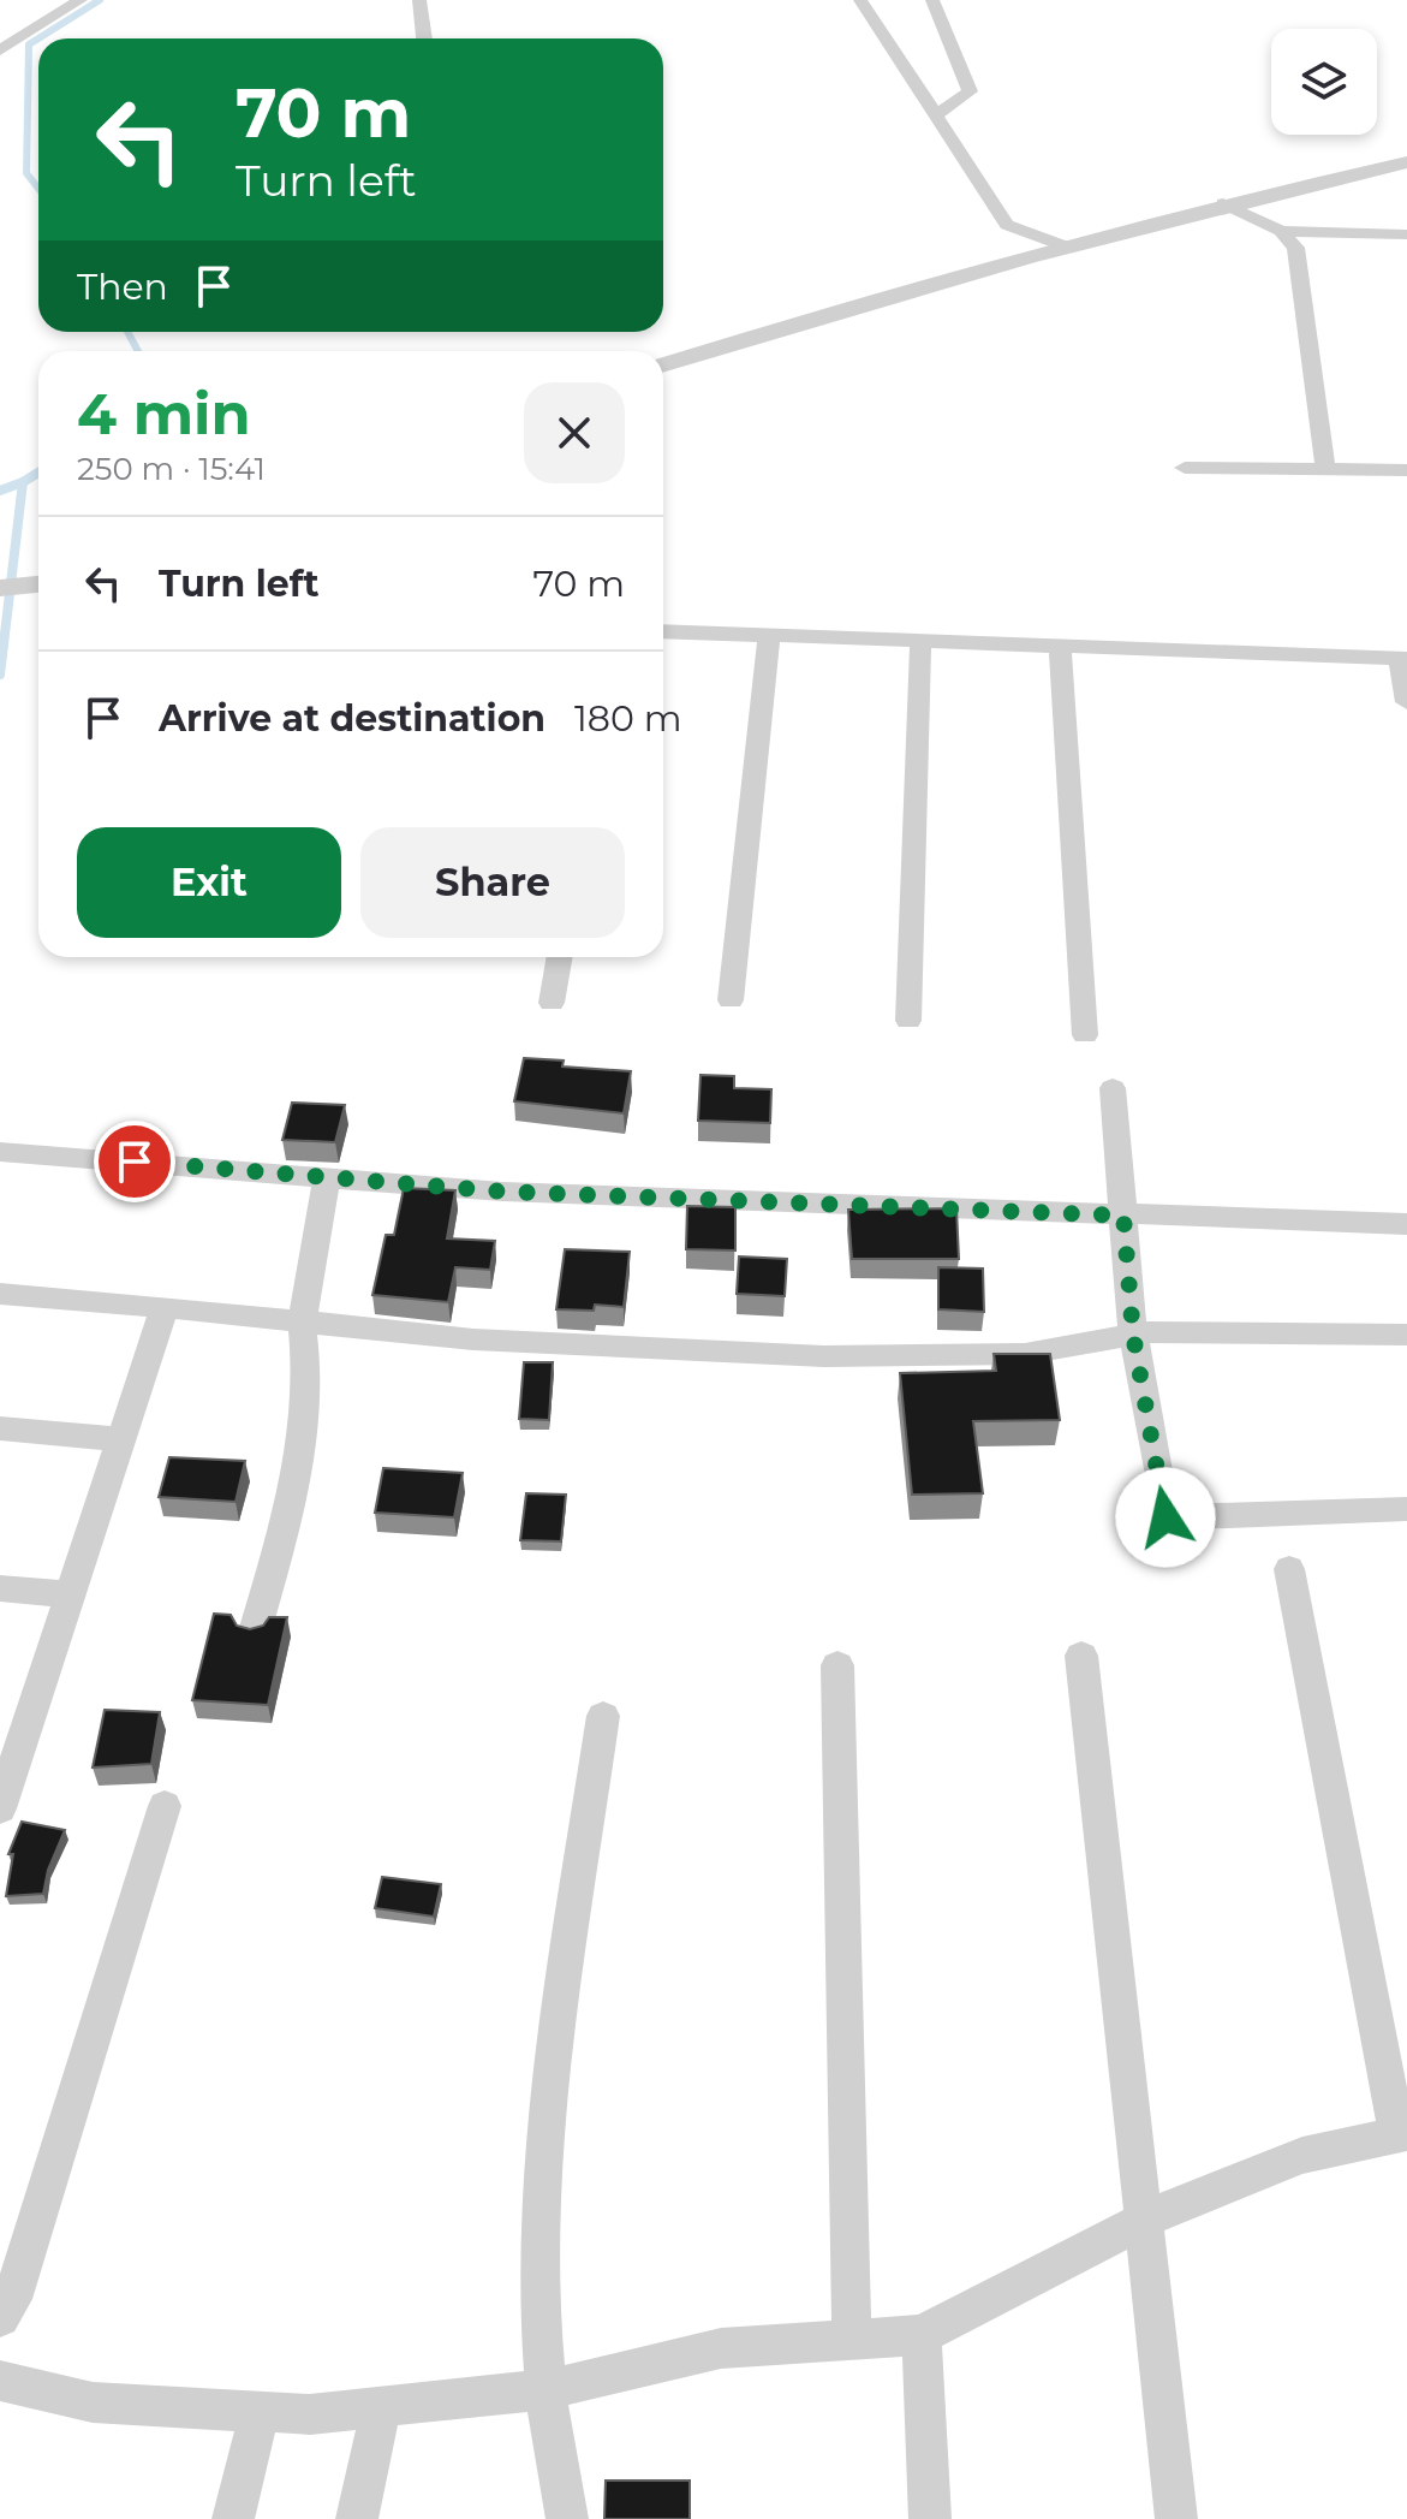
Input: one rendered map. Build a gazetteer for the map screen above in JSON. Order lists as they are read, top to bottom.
{
  "page": {
    "turn": ["70 m", "Turn left"],
    "then": "Then",
    "heading": ["4 min", "250 m · 15:41"],
    "list": [
      {
        "name": "Turn left",
        "value": "70 m"
      },
      {
        "name": "Arrive at destination",
        "value": "180 m"
      }
    ],
    "buttons": ["Exit", "Share"]
  }
}
